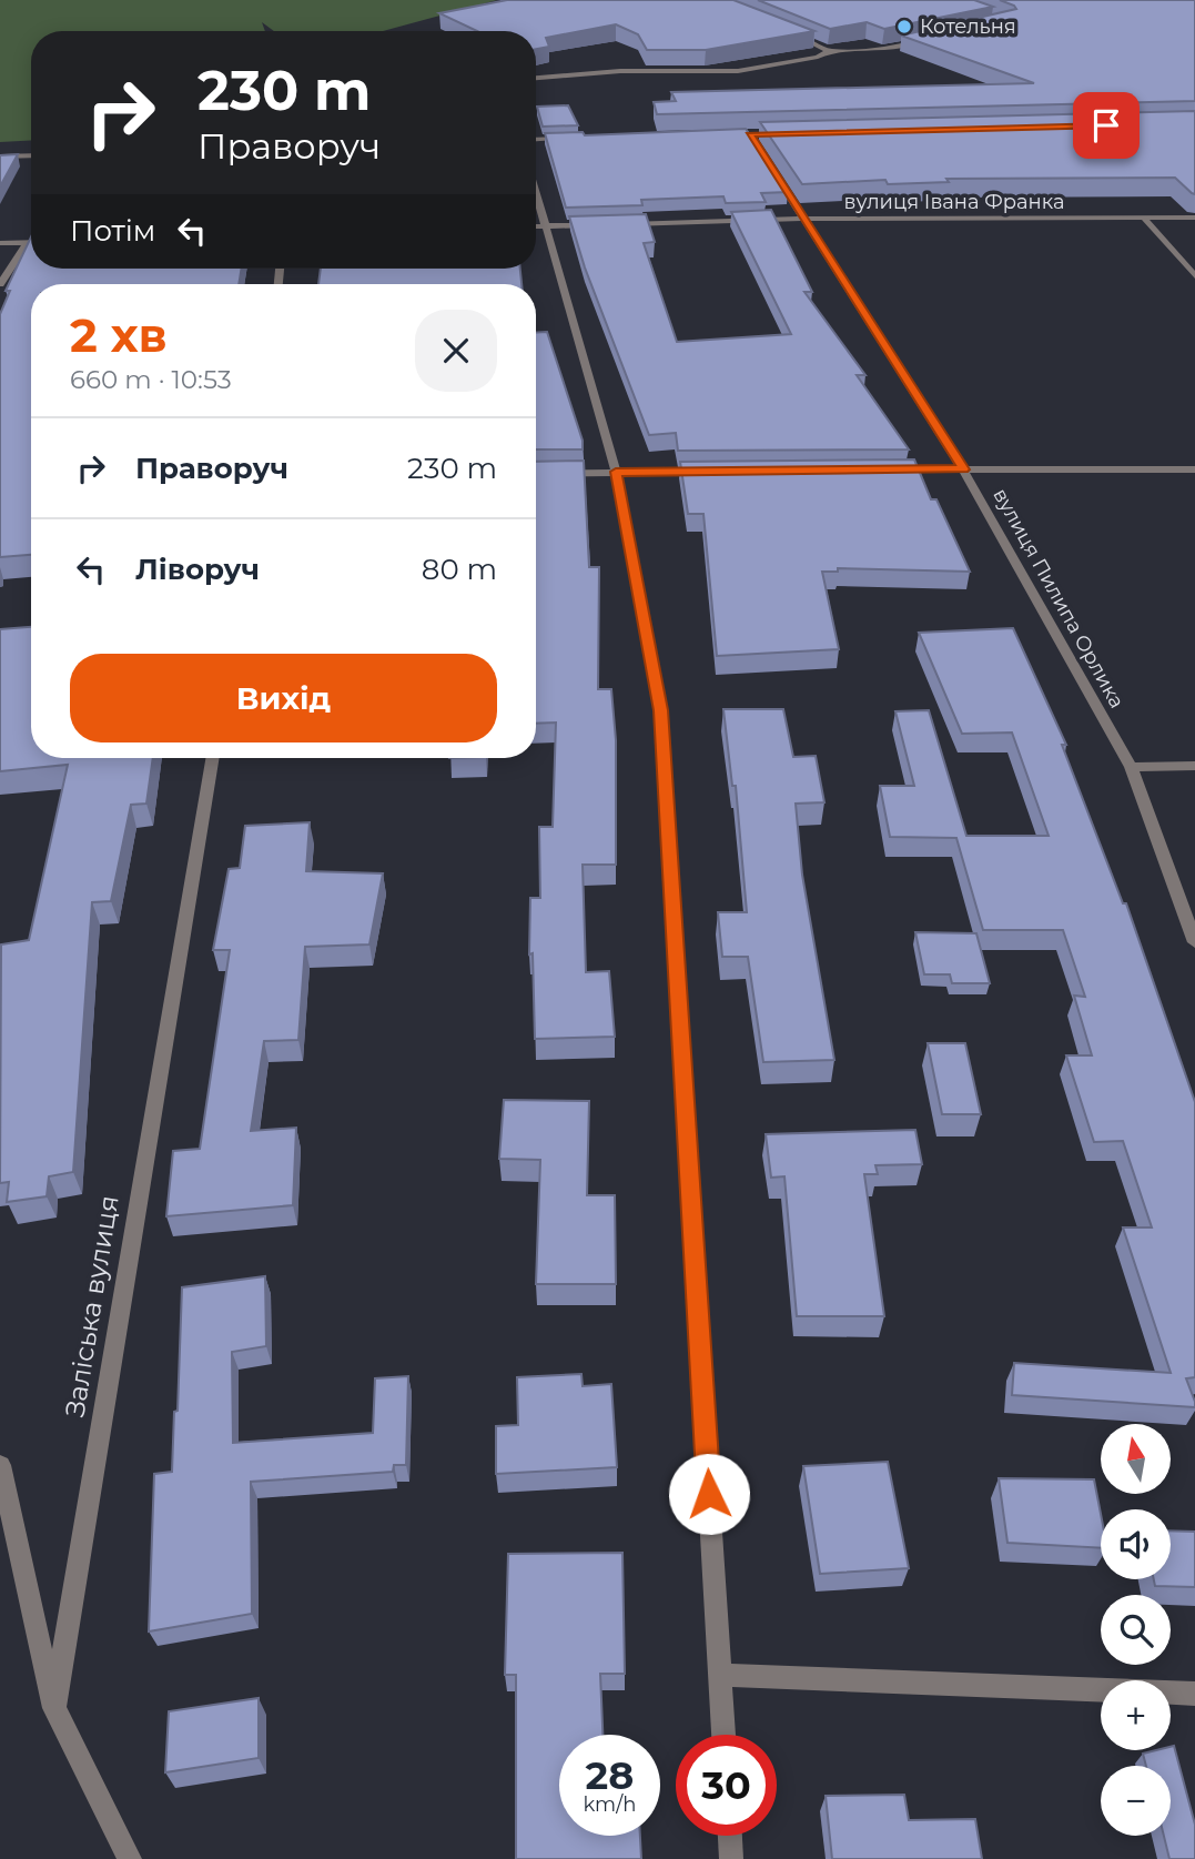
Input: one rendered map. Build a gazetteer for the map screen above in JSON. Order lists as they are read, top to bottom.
{
  "streets": {
    "street": ["вулиця Івана Франка", "вулиця Пилипа Орлика", "Заліська вулиця"]
  },
  "crossings": [
    ["вулиця Івана Франка", "вулиця Пилипа Орлика"]
  ],
  "places": ["Котельня"],
  "north": "top",
  "page": {
    "turn": ["230 m", "Праворуч"],
    "then": "Потім",
    "heading": ["2 хв", "660 m · 10:53"],
    "list": [
      {
        "name": "Праворуч",
        "value": "230 m"
      },
      {
        "name": "Ліворуч",
        "value": "80 m"
      }
    ],
    "buttons": "Вихід",
    "map_buttons": ["+", "−"],
    "speed": "28 km/h",
    "limit": "30"
  }
}
